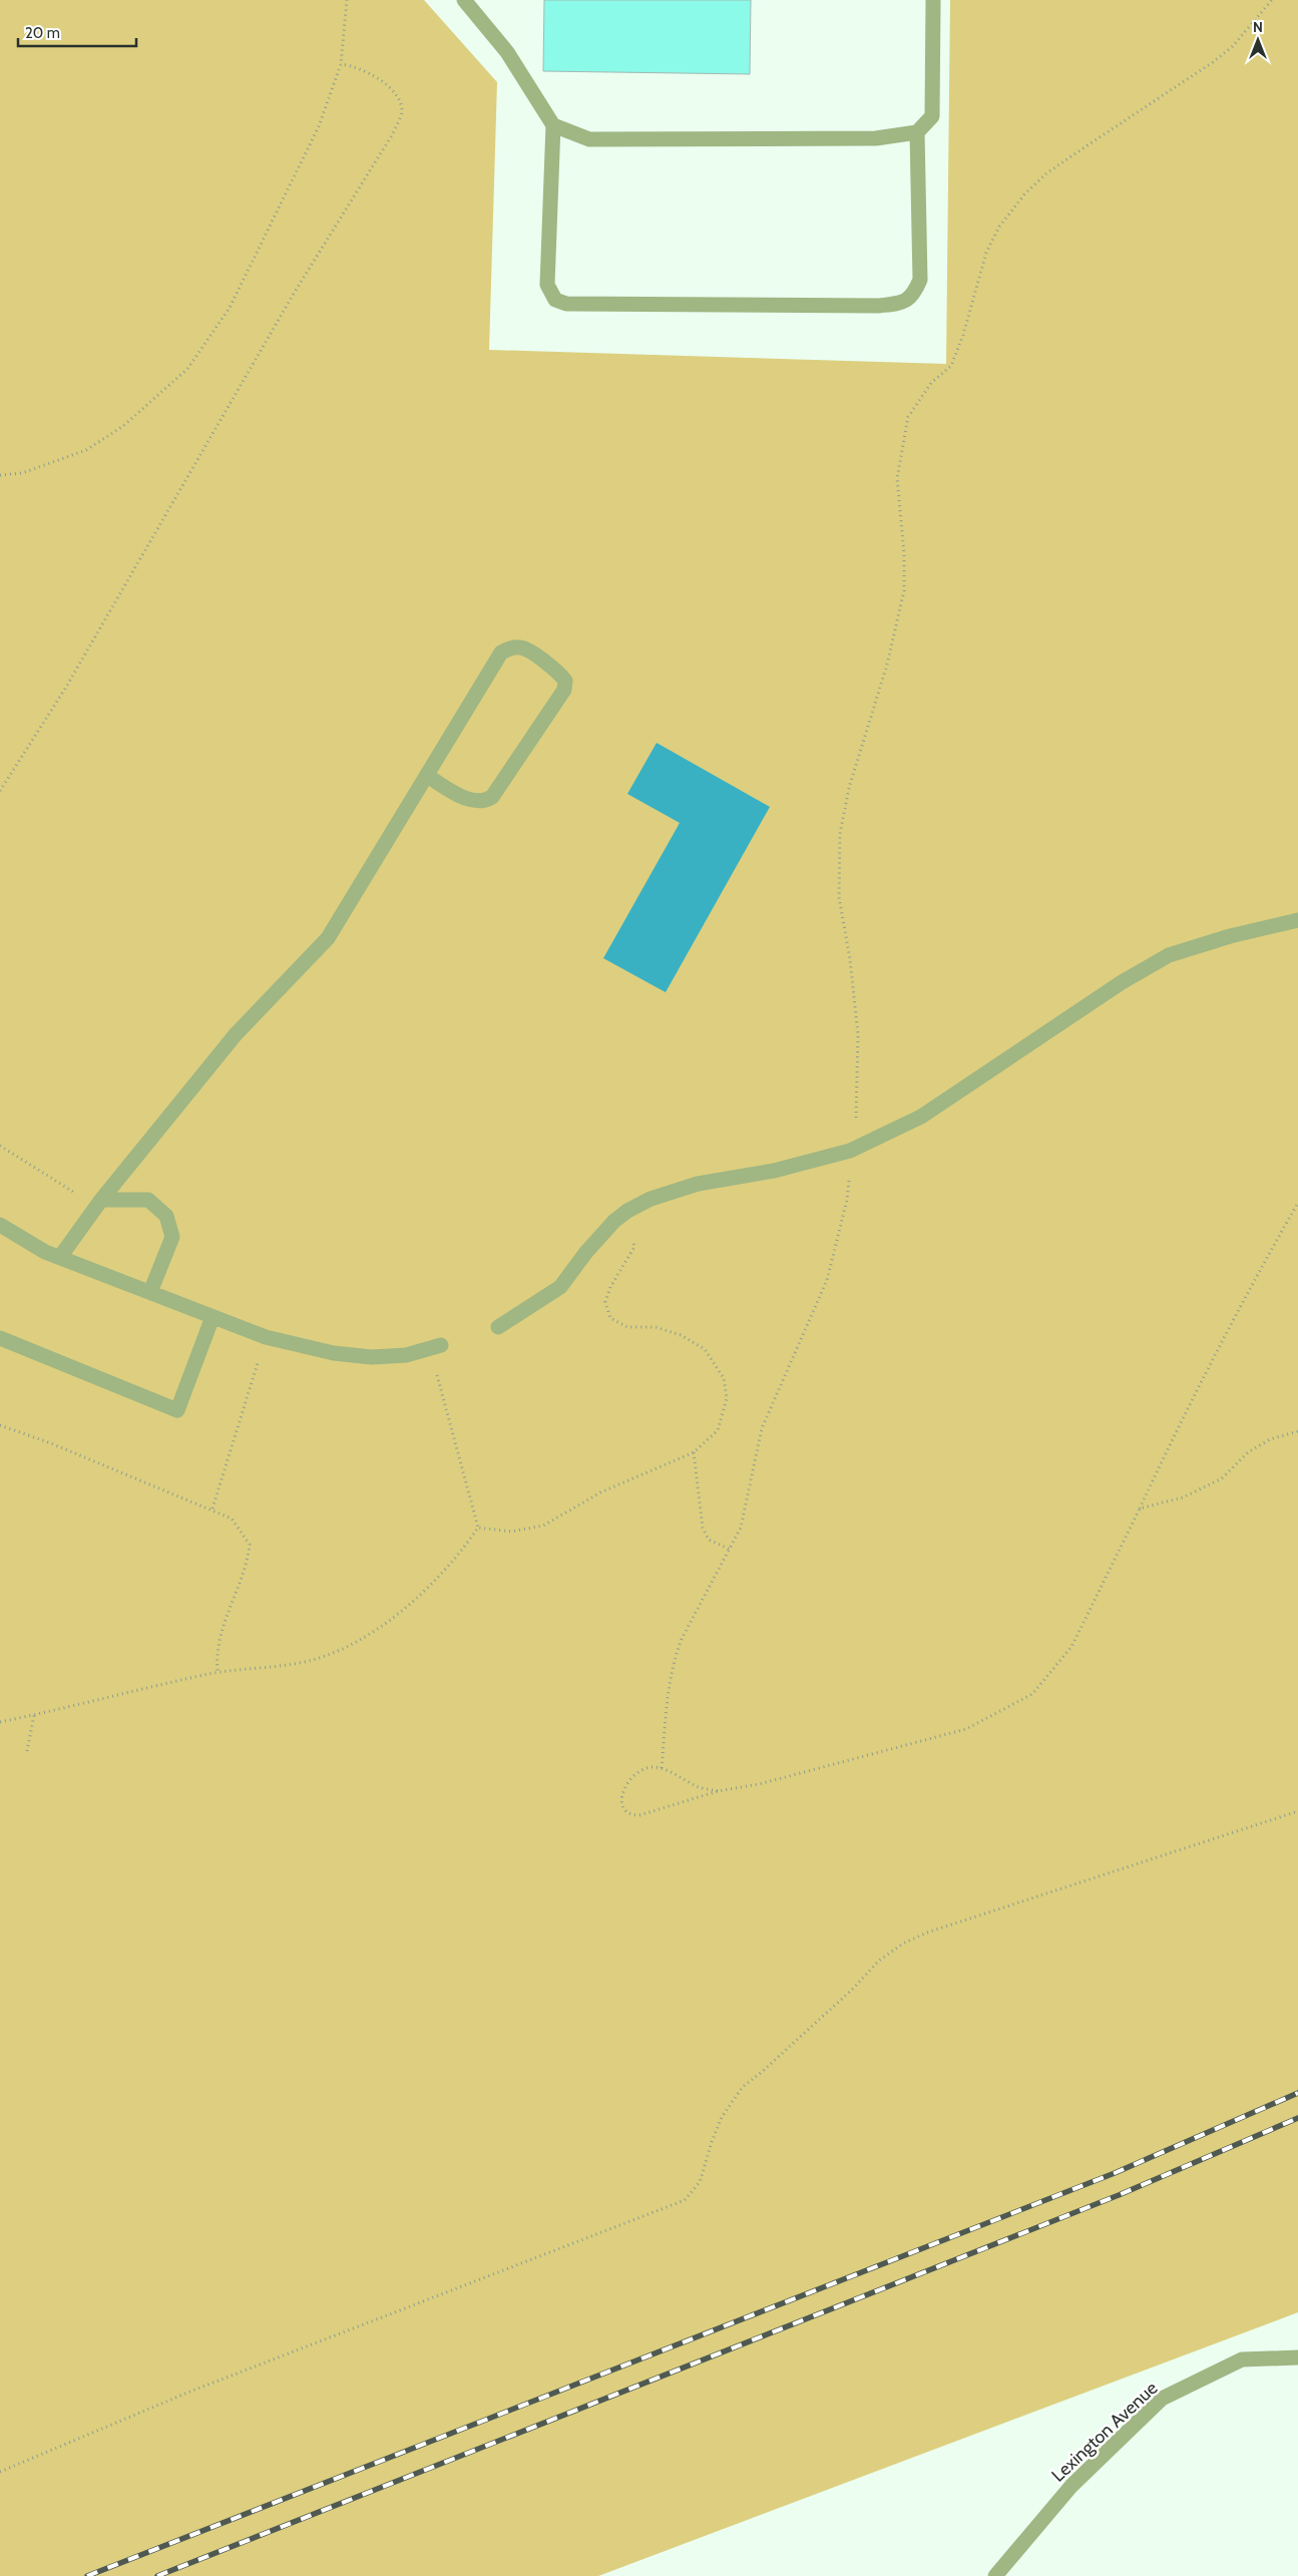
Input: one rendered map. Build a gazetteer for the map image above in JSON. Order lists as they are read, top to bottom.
{
  "streets": {
    "street": ["Lexington Avenue"]
  },
  "scale_bar": "20 m",
  "north": "top"
}
